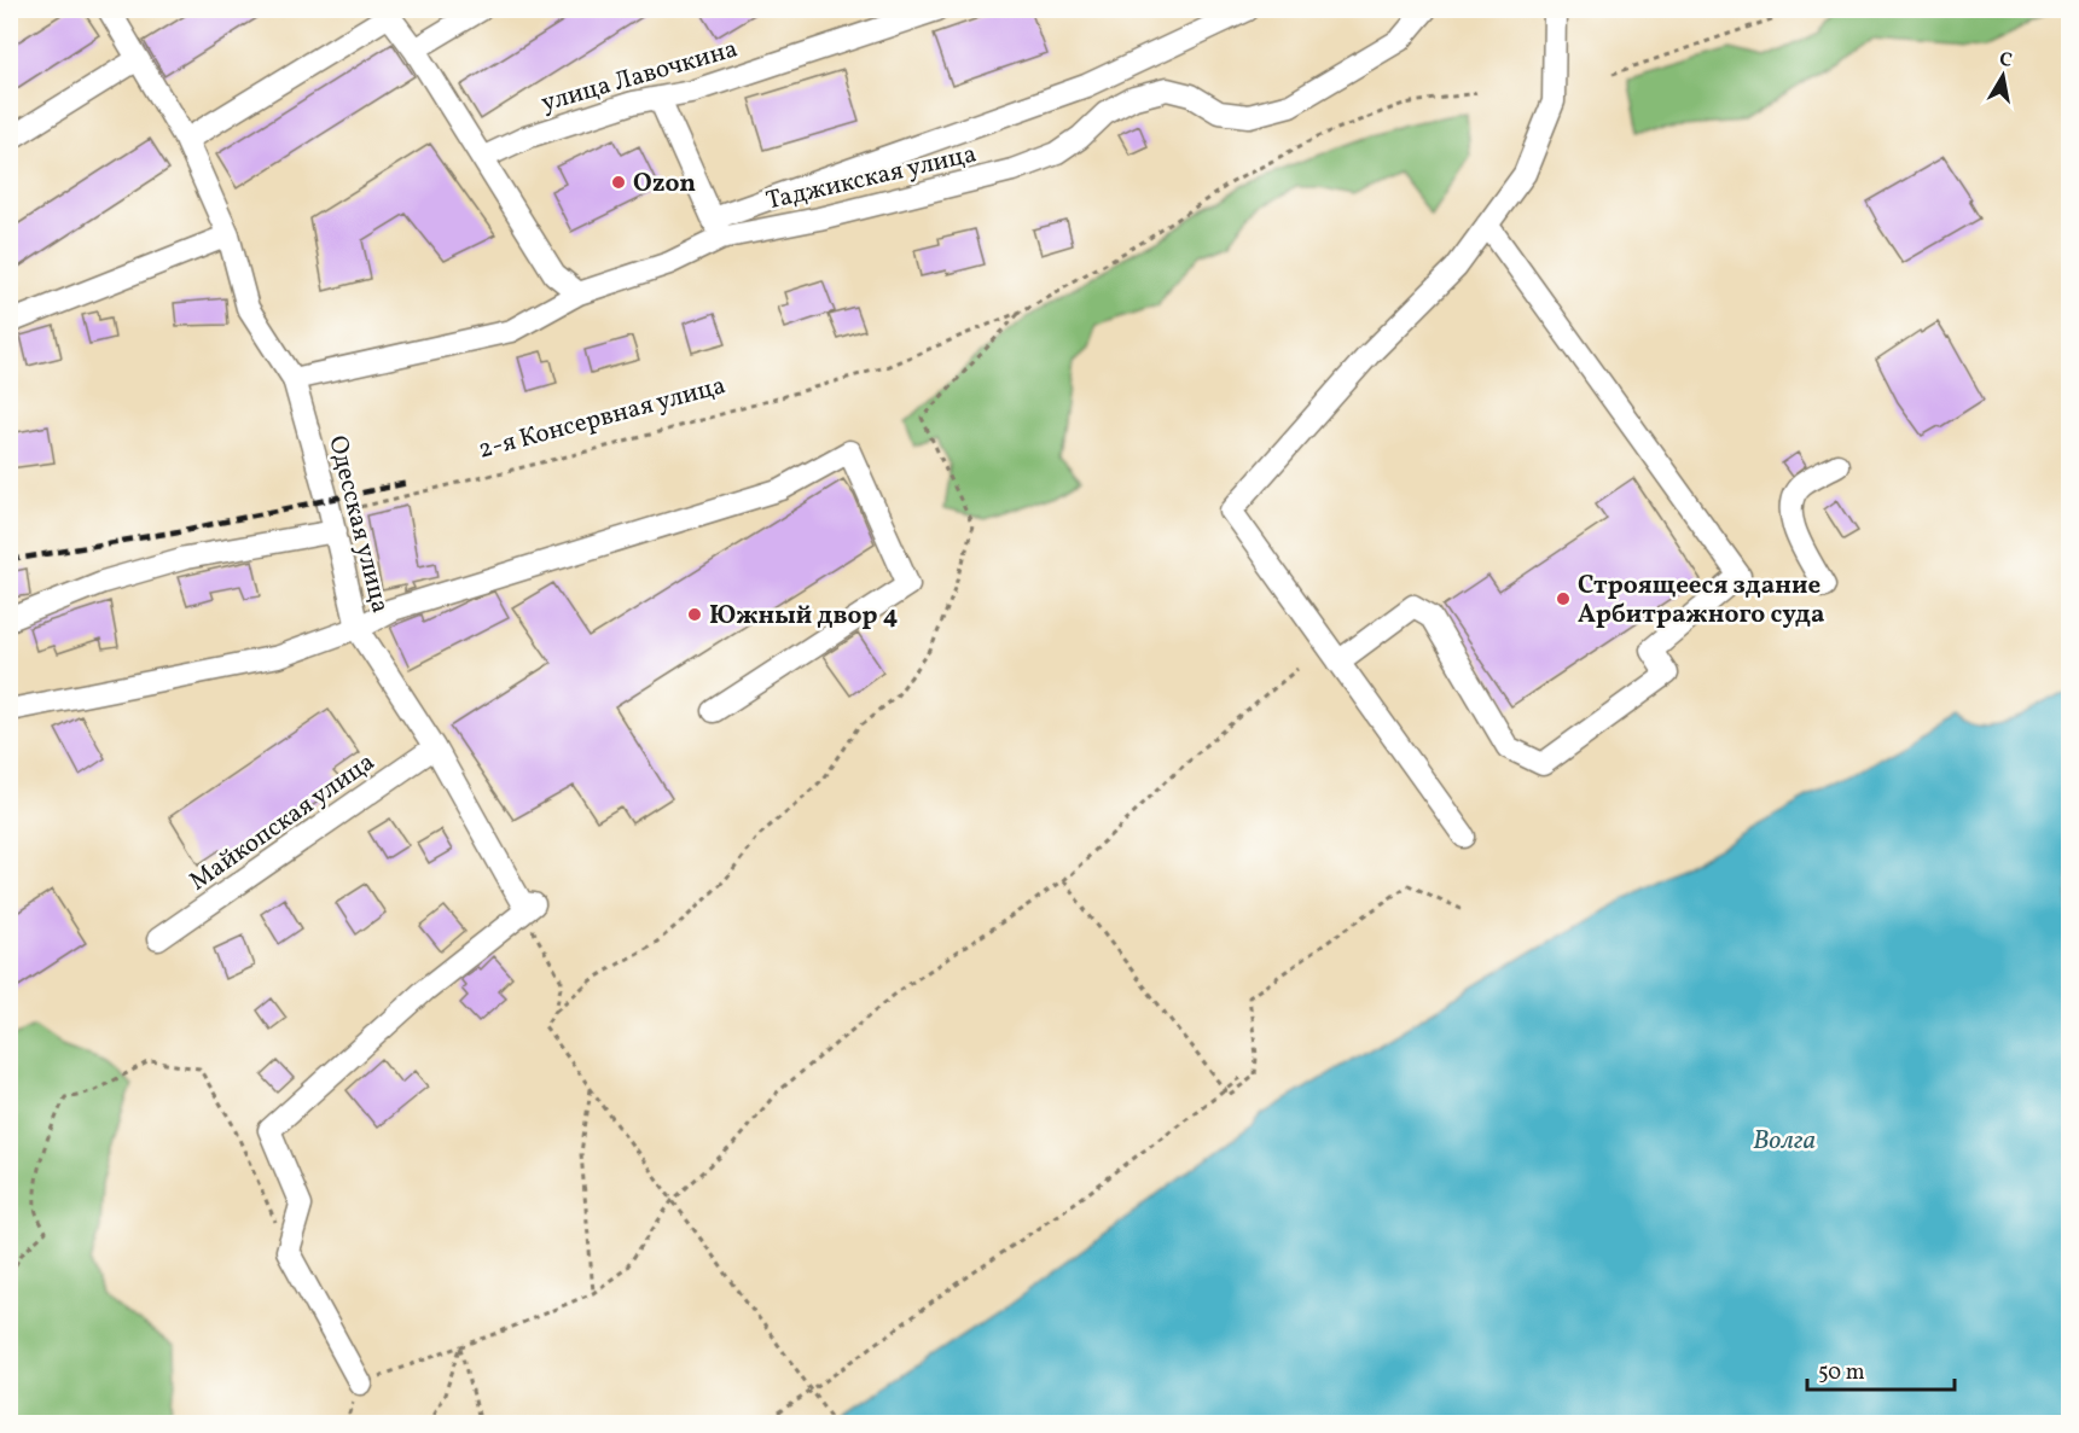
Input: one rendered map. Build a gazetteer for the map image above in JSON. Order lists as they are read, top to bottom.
{
  "streets": {
    "street": [
      "улица Лавочкина",
      "Таджикская улица",
      "Одесская улица",
      "Майкопская улица"
    ],
    "path": ["2-я Консервная улица"]
  },
  "crossings": [
    ["Таджикская улица", "Одесская улица"],
    ["2-я Консервная улица", "Одесская улица"],
    ["Одесская улица", "Майкопская улица"]
  ],
  "water": ["Волга"],
  "places": ["Ozon", "Строящееся здание Арбитражного суда", "Южный двор 4"],
  "scale_bar": "50 m",
  "north": "top"
}
